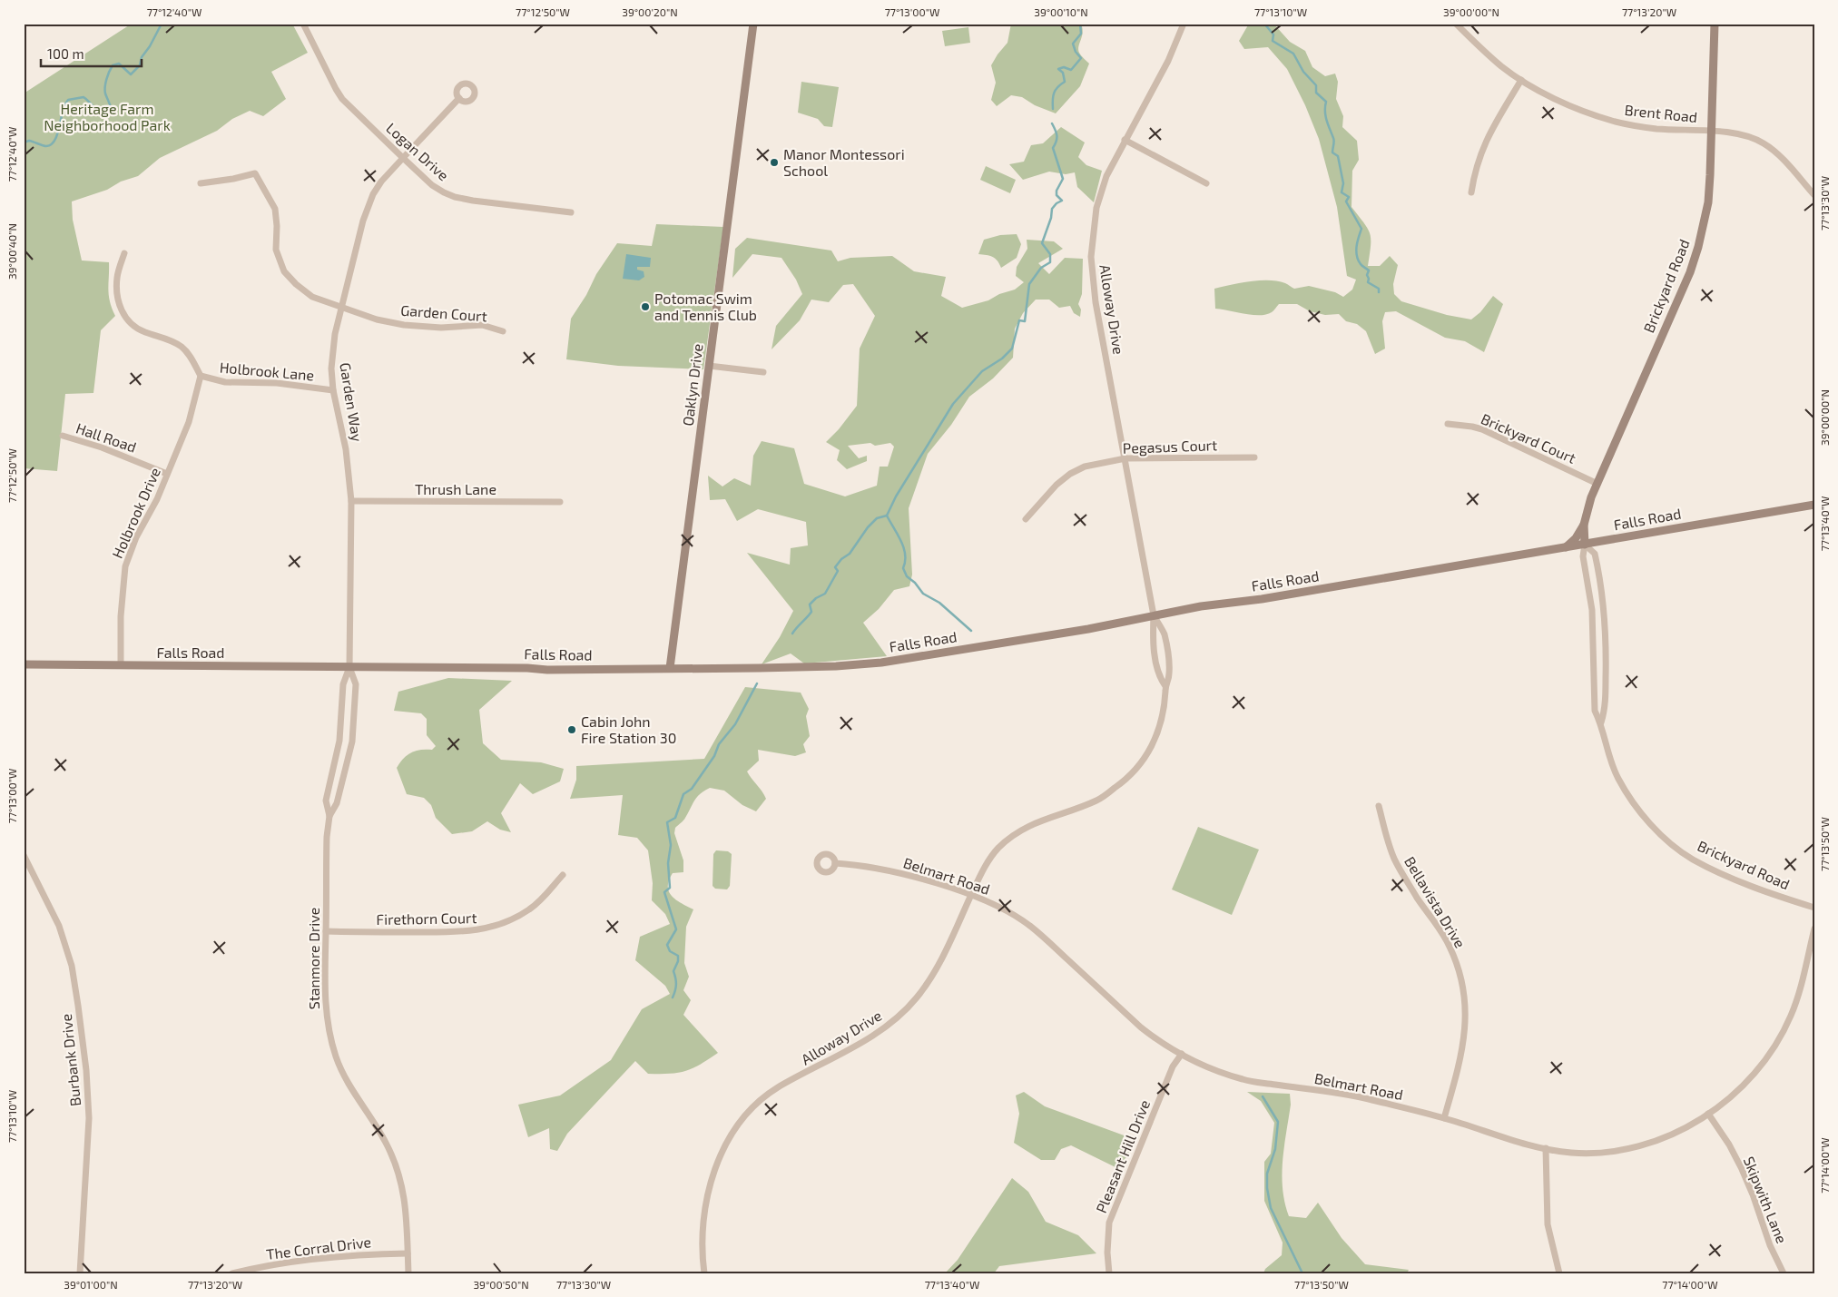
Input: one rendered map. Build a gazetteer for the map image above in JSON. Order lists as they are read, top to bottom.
{
  "streets": {
    "main road": ["Brickyard Road", "Oaklyn Drive", "Falls Road"],
    "street": [
      "Brent Road",
      "Logan Drive",
      "Alloway Drive",
      "Garden Court",
      "Holbrook Lane",
      "Garden Way",
      "Hall Road",
      "Brickyard Court",
      "Pegasus Court",
      "Thrush Lane",
      "Holbrook Drive",
      "Belmart Road",
      "Bellavista Drive",
      "Firethorn Court",
      "Stanmore Drive",
      "Burbank Drive",
      "Pleasant Hill Drive",
      "Skipwith Lane",
      "The Corral Drive"
    ]
  },
  "crossings": [
    ["Brent Road", "Brickyard Road"],
    ["Logan Drive", "Garden Way"],
    ["Brickyard Road", "Brickyard Court"],
    ["Brickyard Road", "Falls Road"],
    ["Alloway Drive", "Pegasus Court"],
    ["Alloway Drive", "Falls Road"],
    ["Alloway Drive", "Belmart Road"],
    ["Garden Court", "Garden Way"],
    ["Holbrook Lane", "Garden Way"],
    ["Holbrook Lane", "Holbrook Drive"],
    ["Oaklyn Drive", "Falls Road"],
    ["Garden Way", "Thrush Lane"],
    ["Garden Way", "Falls Road"],
    ["Garden Way", "Stanmore Drive"],
    ["Hall Road", "Holbrook Drive"],
    ["Holbrook Drive", "Falls Road"],
    ["Falls Road", "Stanmore Drive"],
    ["Belmart Road", "Bellavista Drive"],
    ["Belmart Road", "Pleasant Hill Drive"],
    ["Belmart Road", "Skipwith Lane"],
    ["Firethorn Court", "Stanmore Drive"],
    ["Stanmore Drive", "The Corral Drive"]
  ],
  "parks": ["Heritage Farm Neighborhood Park"],
  "places": ["Manor Montessori School", "Potomac Swim and Tennis Club", "Cabin John Fire Station 30"],
  "scale_bar": "100 m",
  "coordinates": [
    "77°12'40\"W",
    "77°12'50\"W",
    "39°00'20\"N",
    "77°13'00\"W",
    "39°00'10\"N",
    "77°13'10\"W",
    "39°00'00\"N",
    "77°13'20\"W",
    "77°13'30\"W",
    "39°00'40\"N",
    "77°13'40\"W",
    "77°13'50\"W",
    "77°14'00\"W",
    "39°01'00\"N",
    "39°00'50\"N"
  ]
}
